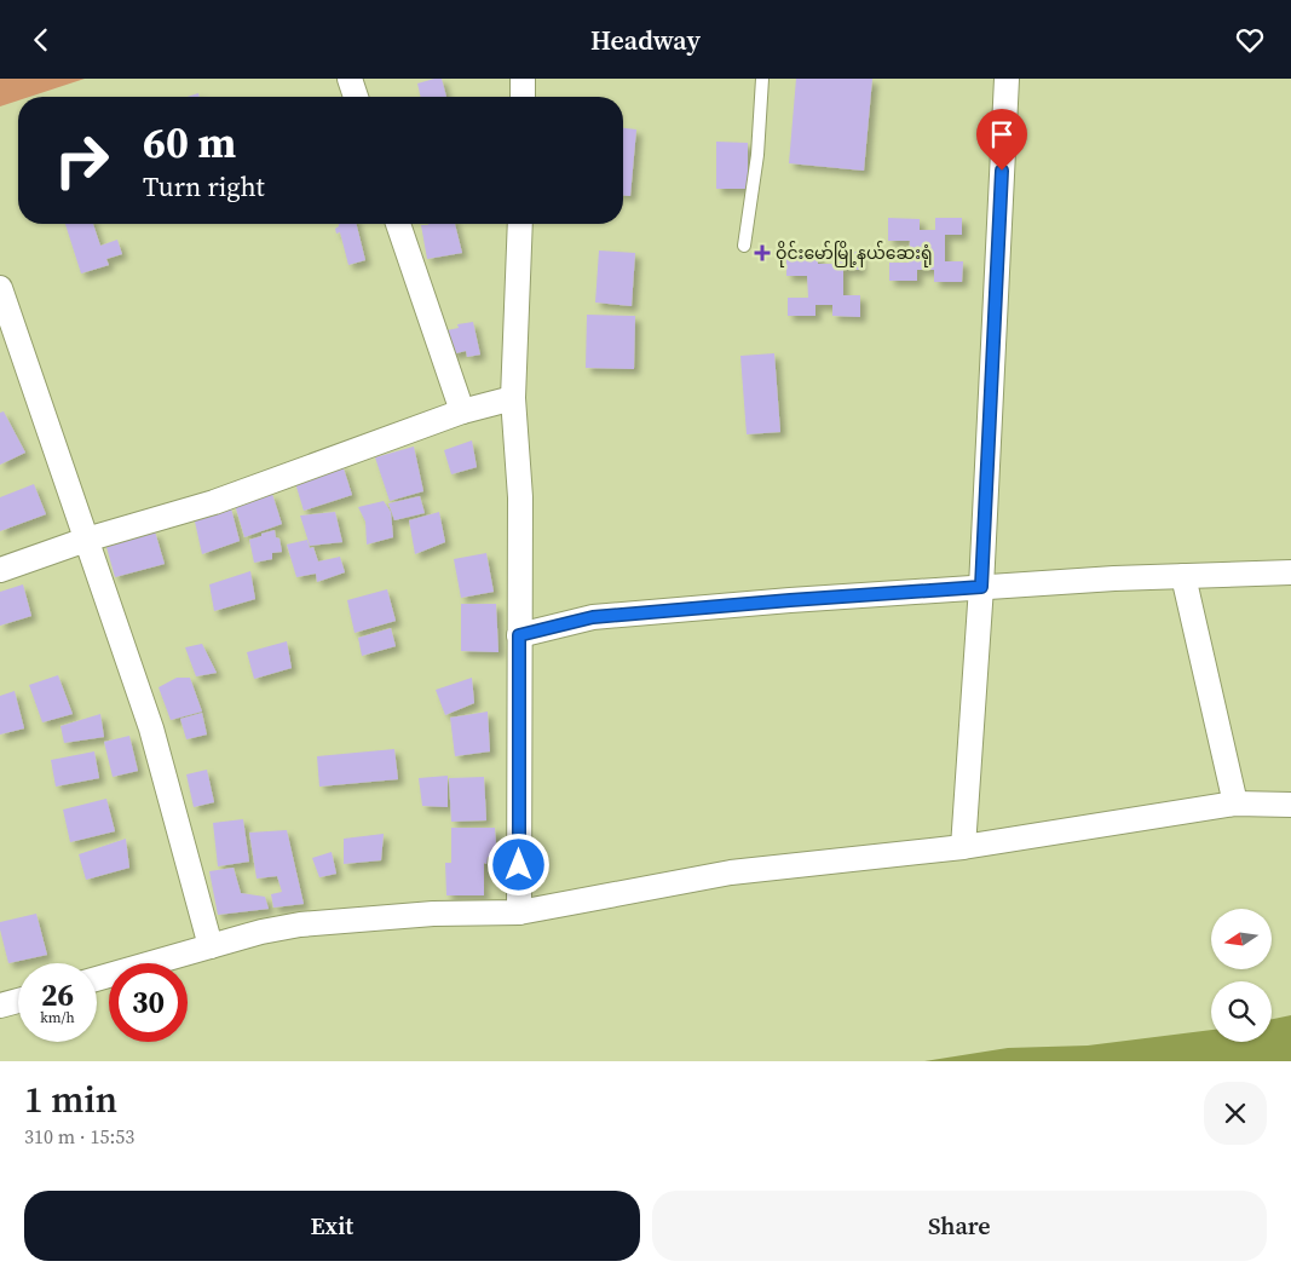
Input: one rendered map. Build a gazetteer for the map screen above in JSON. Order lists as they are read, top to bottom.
{
  "places": {
    "health": ["ဝိုင်းမော်မြို့နယ်ဆေးရုံ"]
  },
  "north": "left",
  "page": {
    "header": "Headway",
    "turn": ["60 m", "Turn right"],
    "speed": "26 km/h",
    "limit": "30",
    "heading": ["1 min", "310 m · 15:53"],
    "buttons": ["Exit", "Share"]
  }
}
